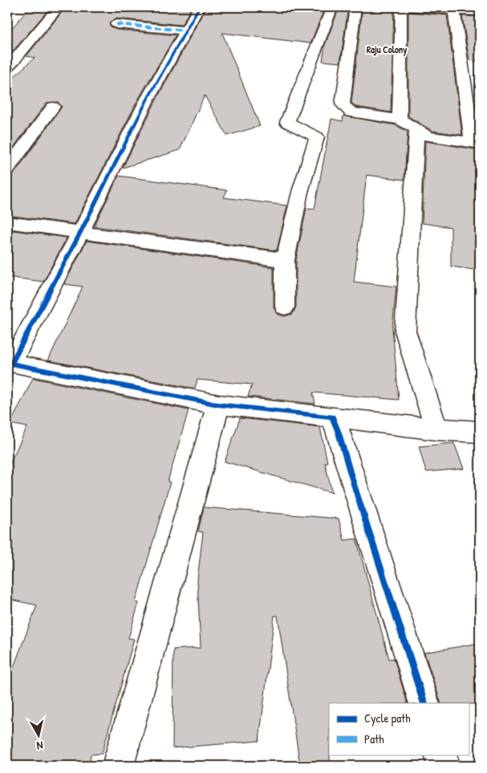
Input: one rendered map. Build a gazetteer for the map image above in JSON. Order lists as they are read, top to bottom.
{
  "districts": ["Raju Colony"],
  "legend": ["Cycle path", "Path"],
  "north": "bottom"
}
